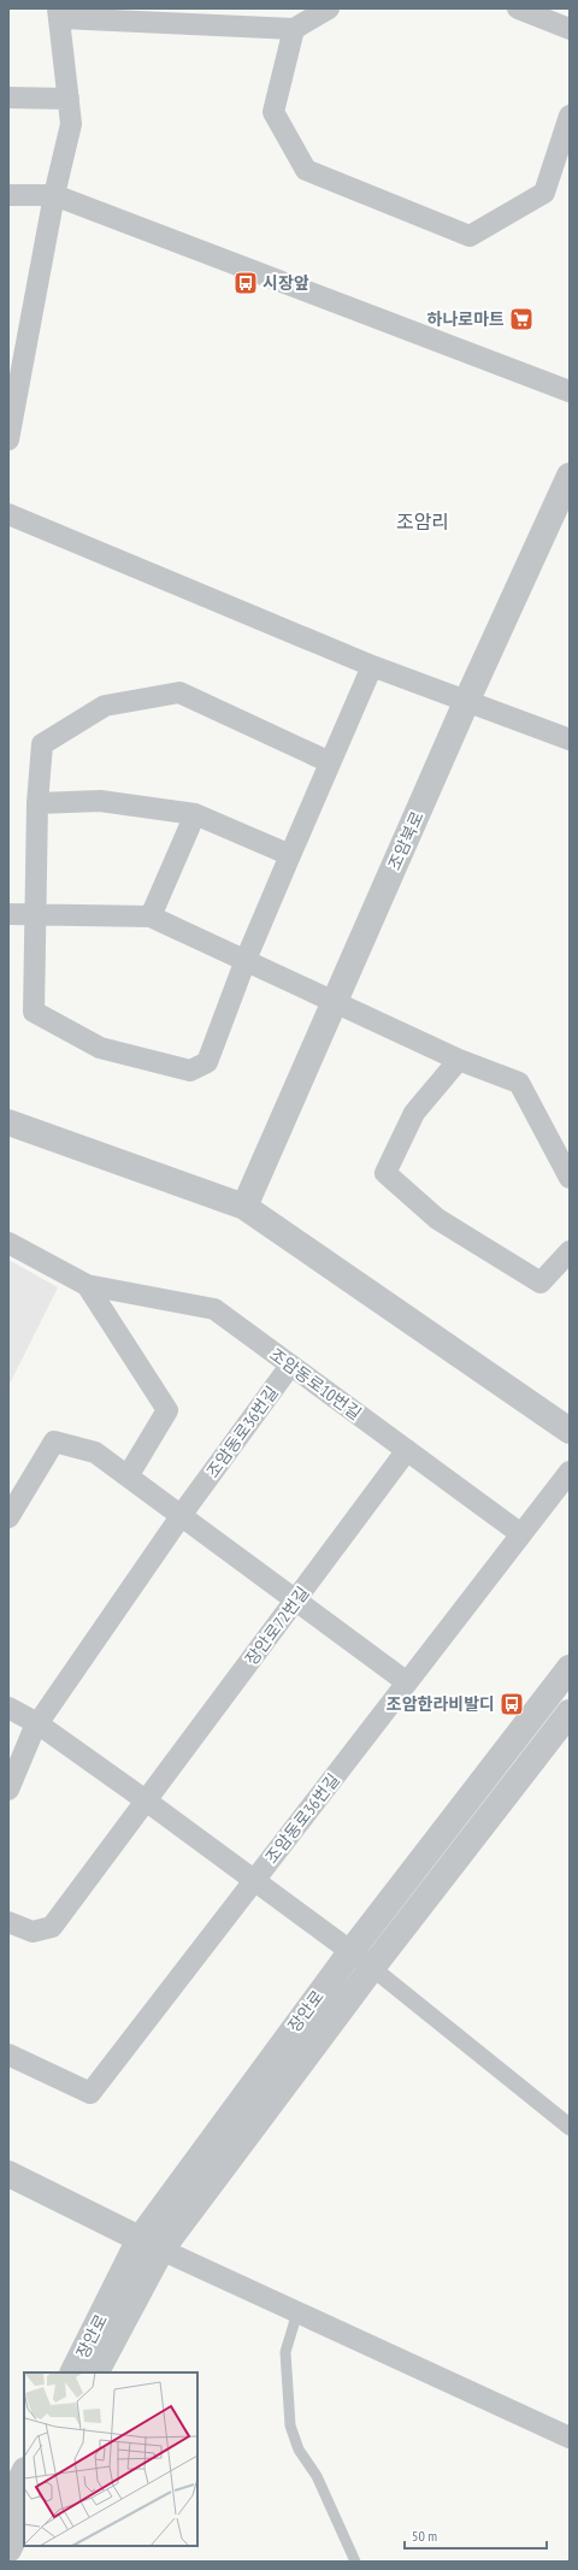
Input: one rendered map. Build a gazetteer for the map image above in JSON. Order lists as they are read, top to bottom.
{
  "streets": {
    "street": [
      "조암북로",
      "조암동로10번길",
      "조암동로36번길",
      "장안로72번길",
      "장안로"
    ]
  },
  "crossings": [
    ["조암동로10번길", "조암동로36번길"],
    ["조암동로10번길", "장안로72번길"]
  ],
  "districts": ["조암리"],
  "places": {
    "bus stop": ["시장앞", "조암한라비발디"],
    "supermarket": ["하나로마트"]
  },
  "scale_bar": "50 m"
}
